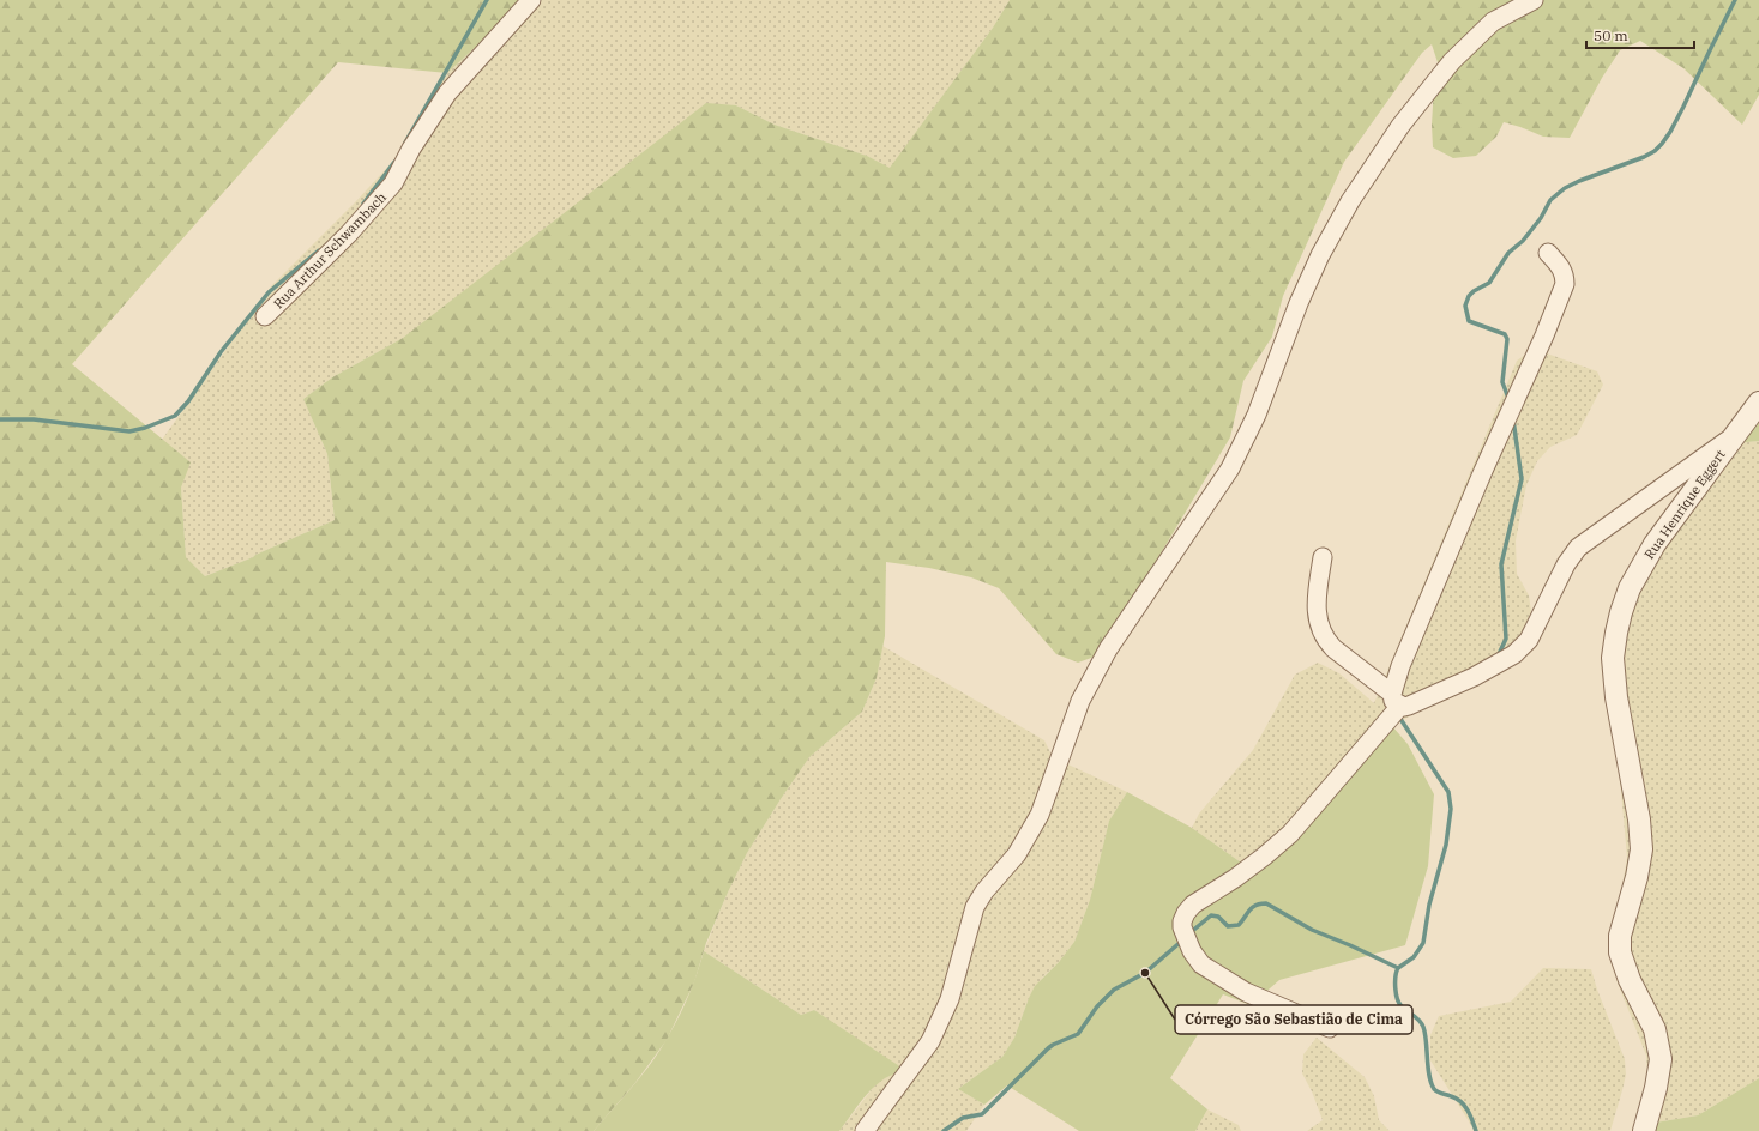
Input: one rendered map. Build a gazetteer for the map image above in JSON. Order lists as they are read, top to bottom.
{
  "streets": {
    "street": ["Rua Arthur Schwambach", "Rua Henrique Eggert"]
  },
  "places": ["Córrego São Sebastião de Cima"],
  "scale_bar": "50 m"
}
